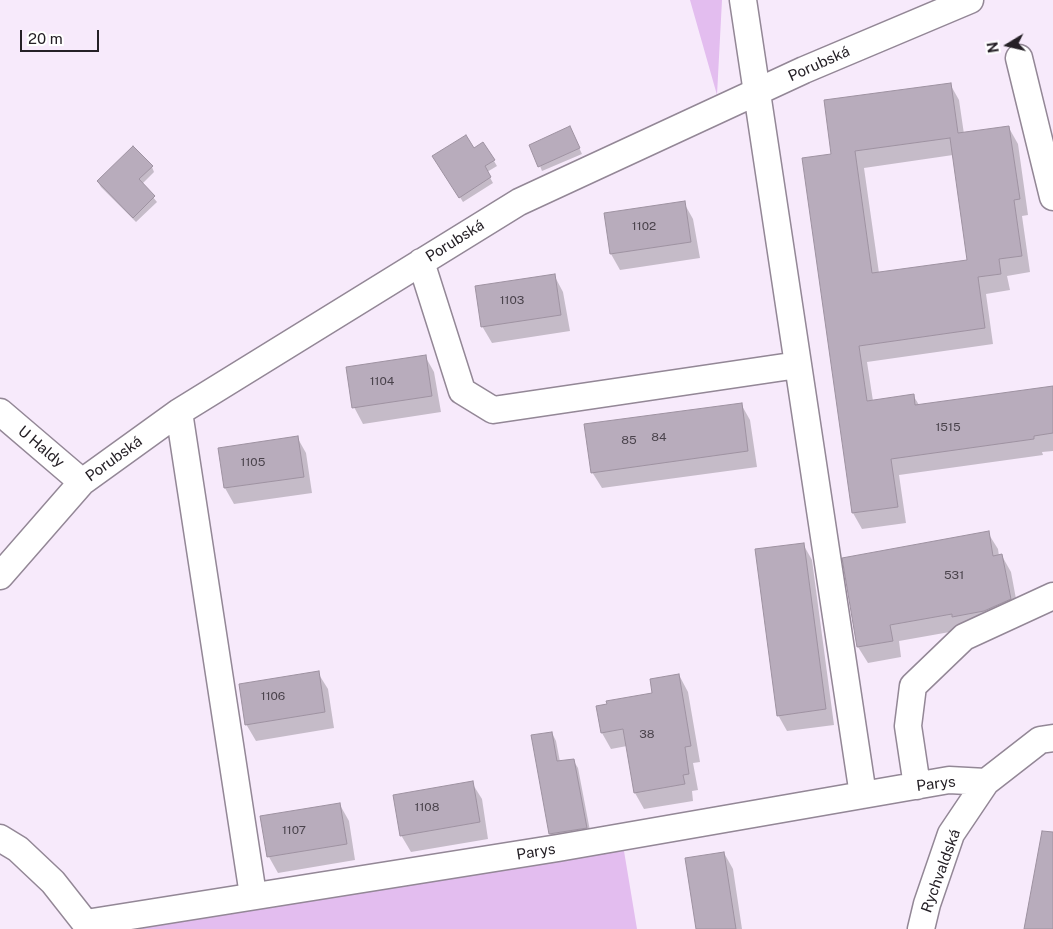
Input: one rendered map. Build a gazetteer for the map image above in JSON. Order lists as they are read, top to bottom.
{
  "streets": {
    "street": [
      "Porubská",
      "U Haldy",
      "Parys",
      "Rychvaldská"
    ]
  },
  "crossings": [
    ["Porubská", "U Haldy"],
    ["Parys", "Rychvaldská"]
  ],
  "house_numbers": [
    "1102",
    "1103",
    "1104",
    "1515",
    "84",
    "85",
    "1105",
    "531",
    "1106",
    "38",
    "1108",
    "1107"
  ],
  "scale_bar": "20 m",
  "north": "left"
}
